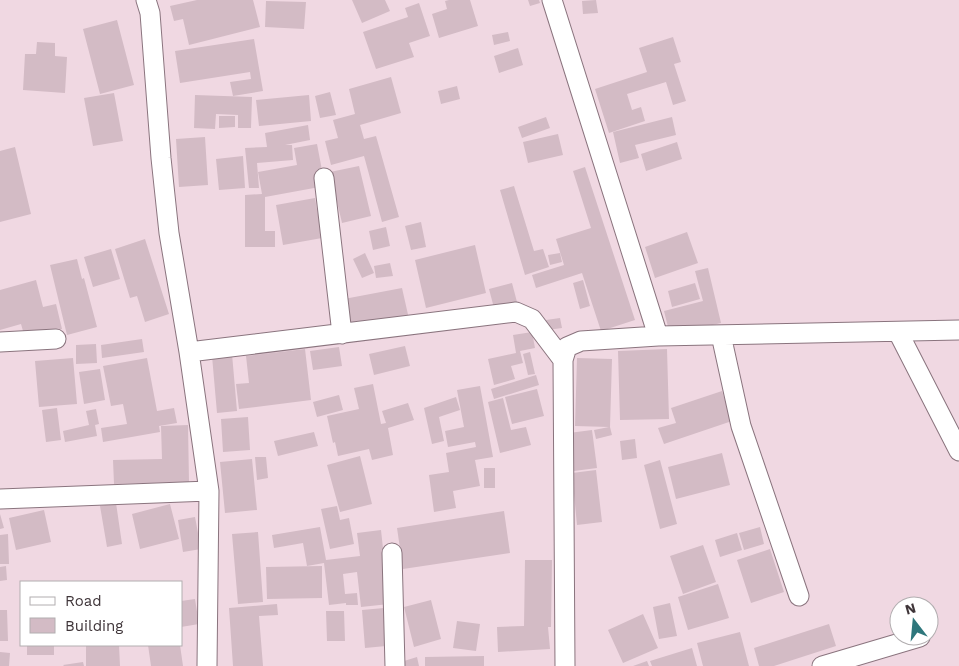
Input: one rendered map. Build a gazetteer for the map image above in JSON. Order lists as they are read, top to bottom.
{
  "legend": ["Road", "Building"],
  "north": "top"
}
